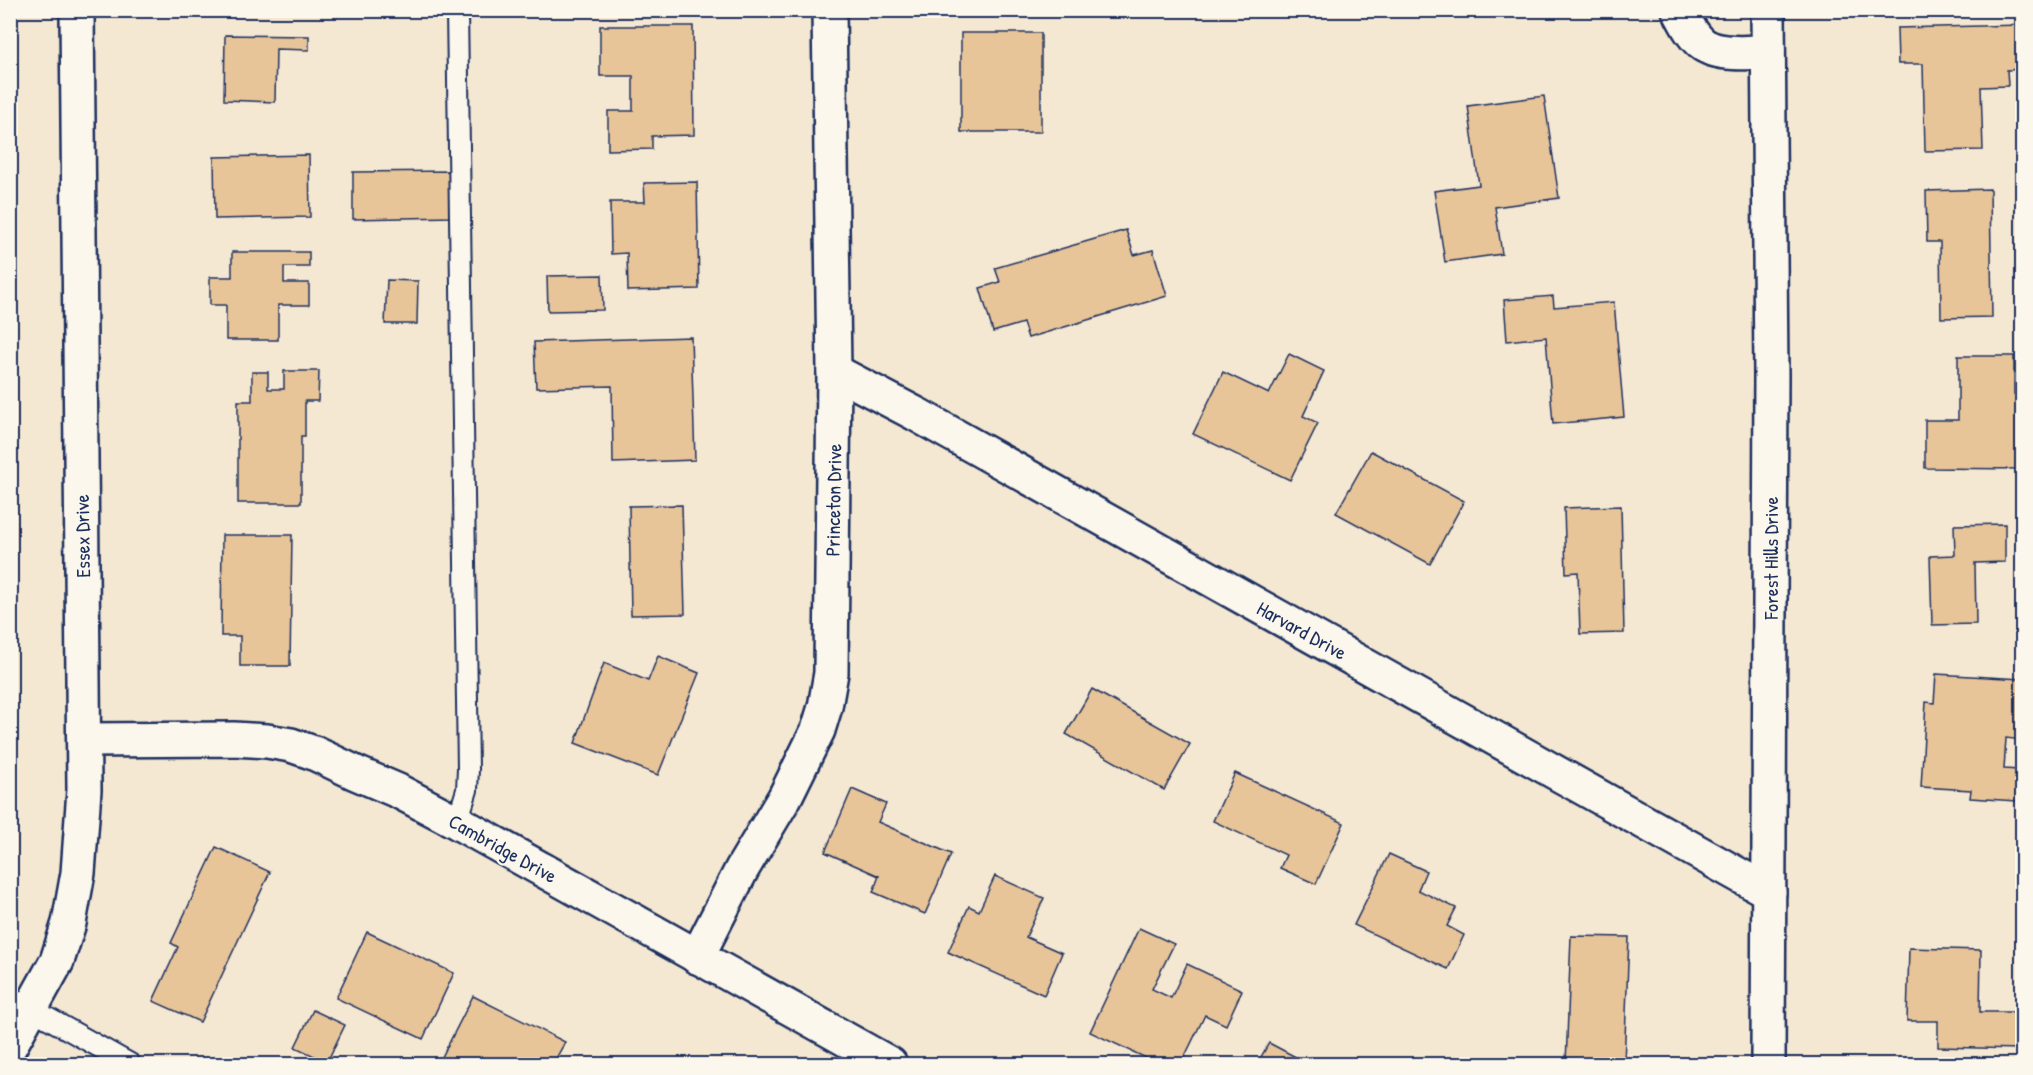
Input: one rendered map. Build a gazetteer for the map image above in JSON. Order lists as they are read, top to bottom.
{
  "streets": {
    "street": [
      "Princeton Drive",
      "Essex Drive",
      "Forest Hills Drive",
      "Harvard Drive",
      "Cambridge Drive"
    ]
  },
  "crossings": [
    ["Princeton Drive", "Harvard Drive"],
    ["Princeton Drive", "Cambridge Drive"],
    ["Essex Drive", "Cambridge Drive"],
    ["Forest Hills Drive", "Harvard Drive"]
  ]
}
